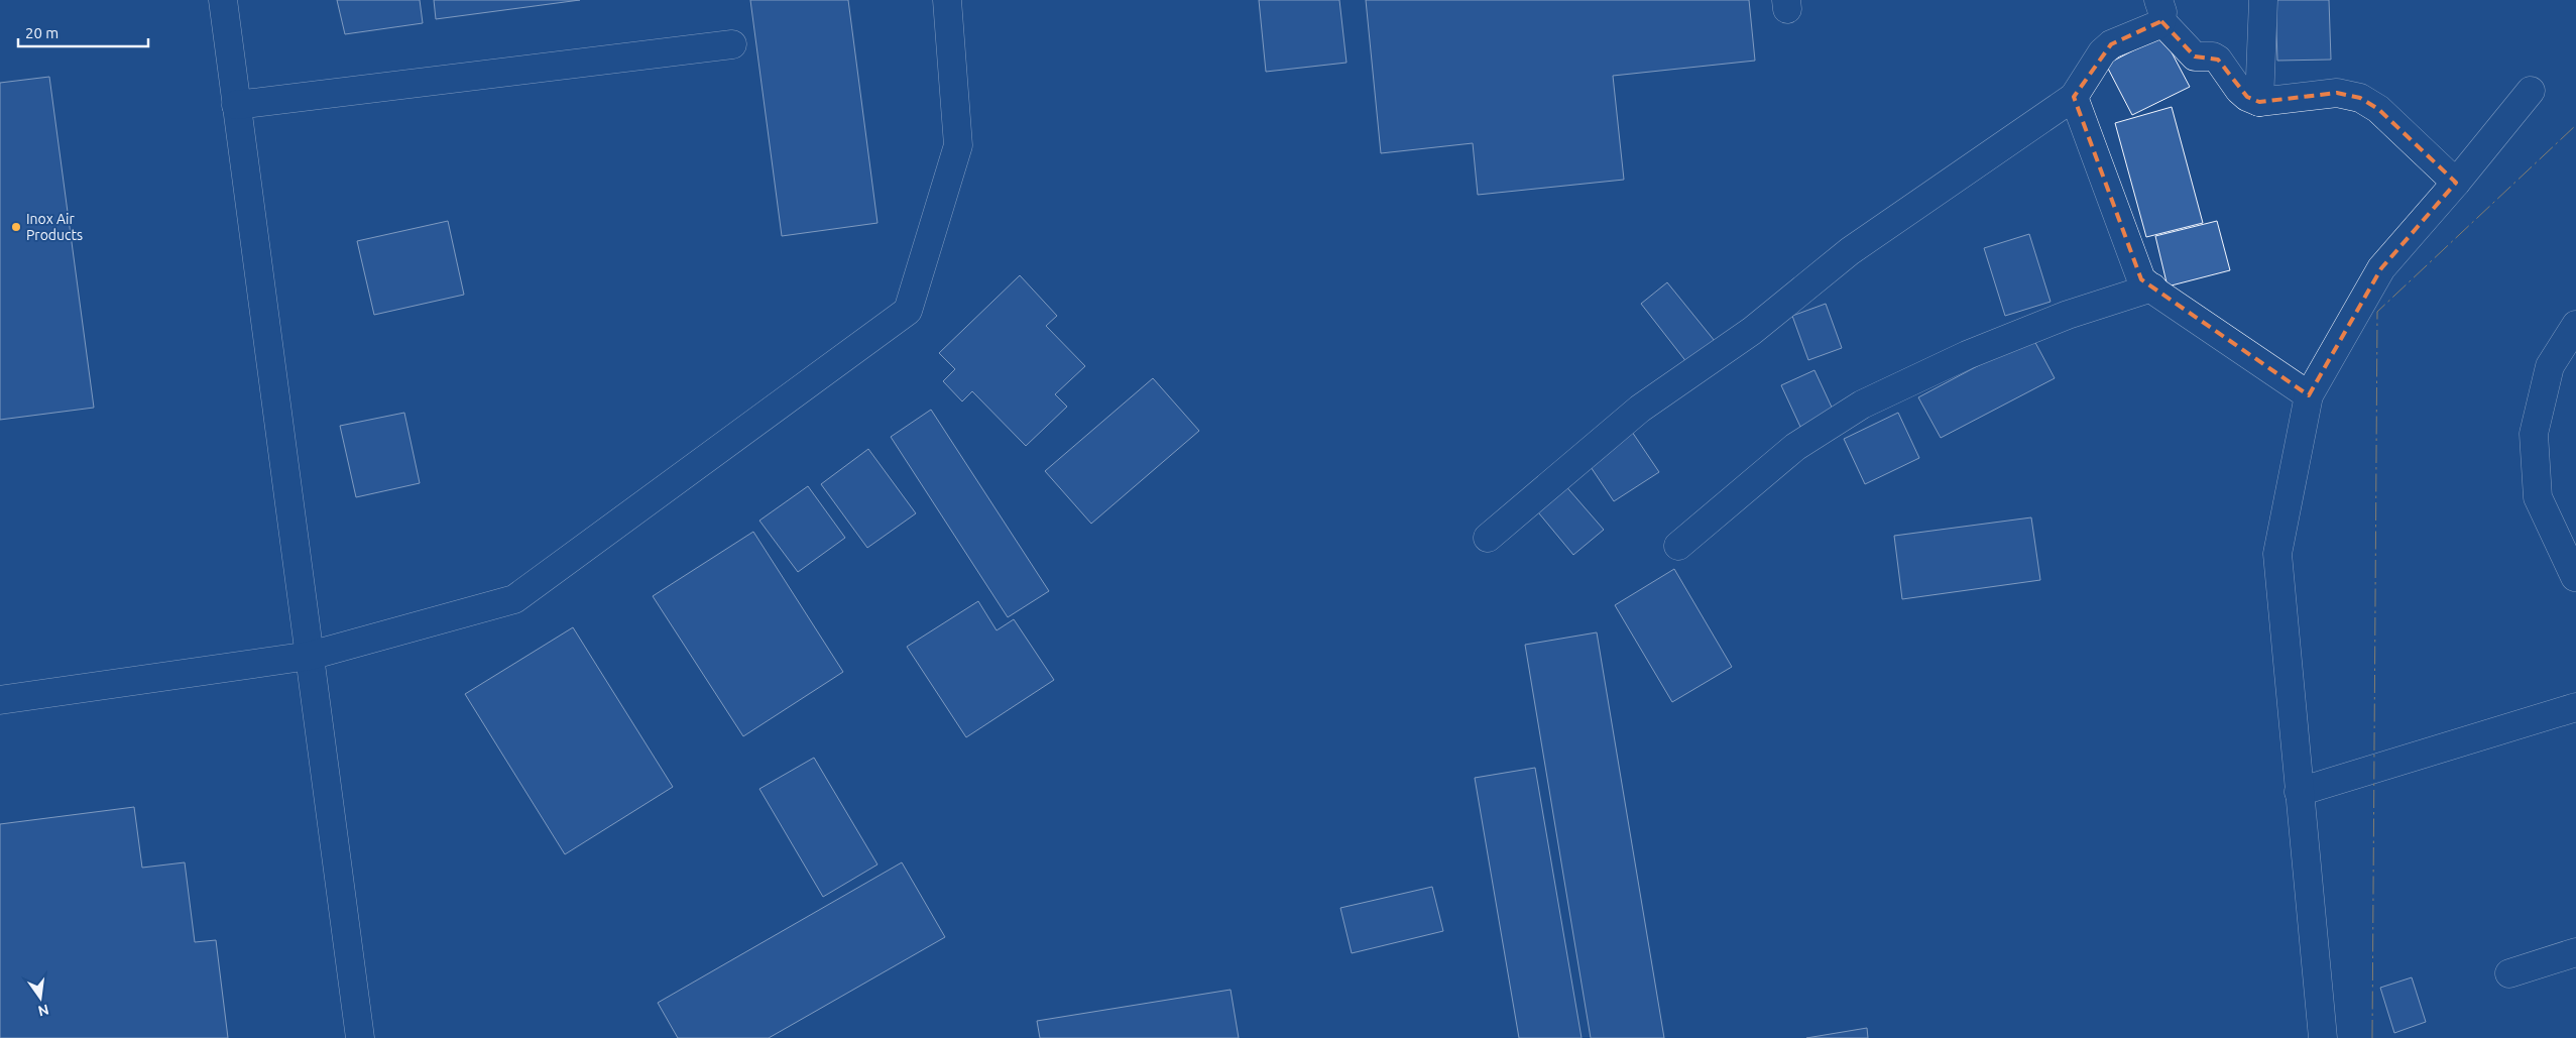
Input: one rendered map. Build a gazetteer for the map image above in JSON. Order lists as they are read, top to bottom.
{
  "places": ["Inox Air Products"],
  "scale_bar": "20 m",
  "north": "bottom"
}
